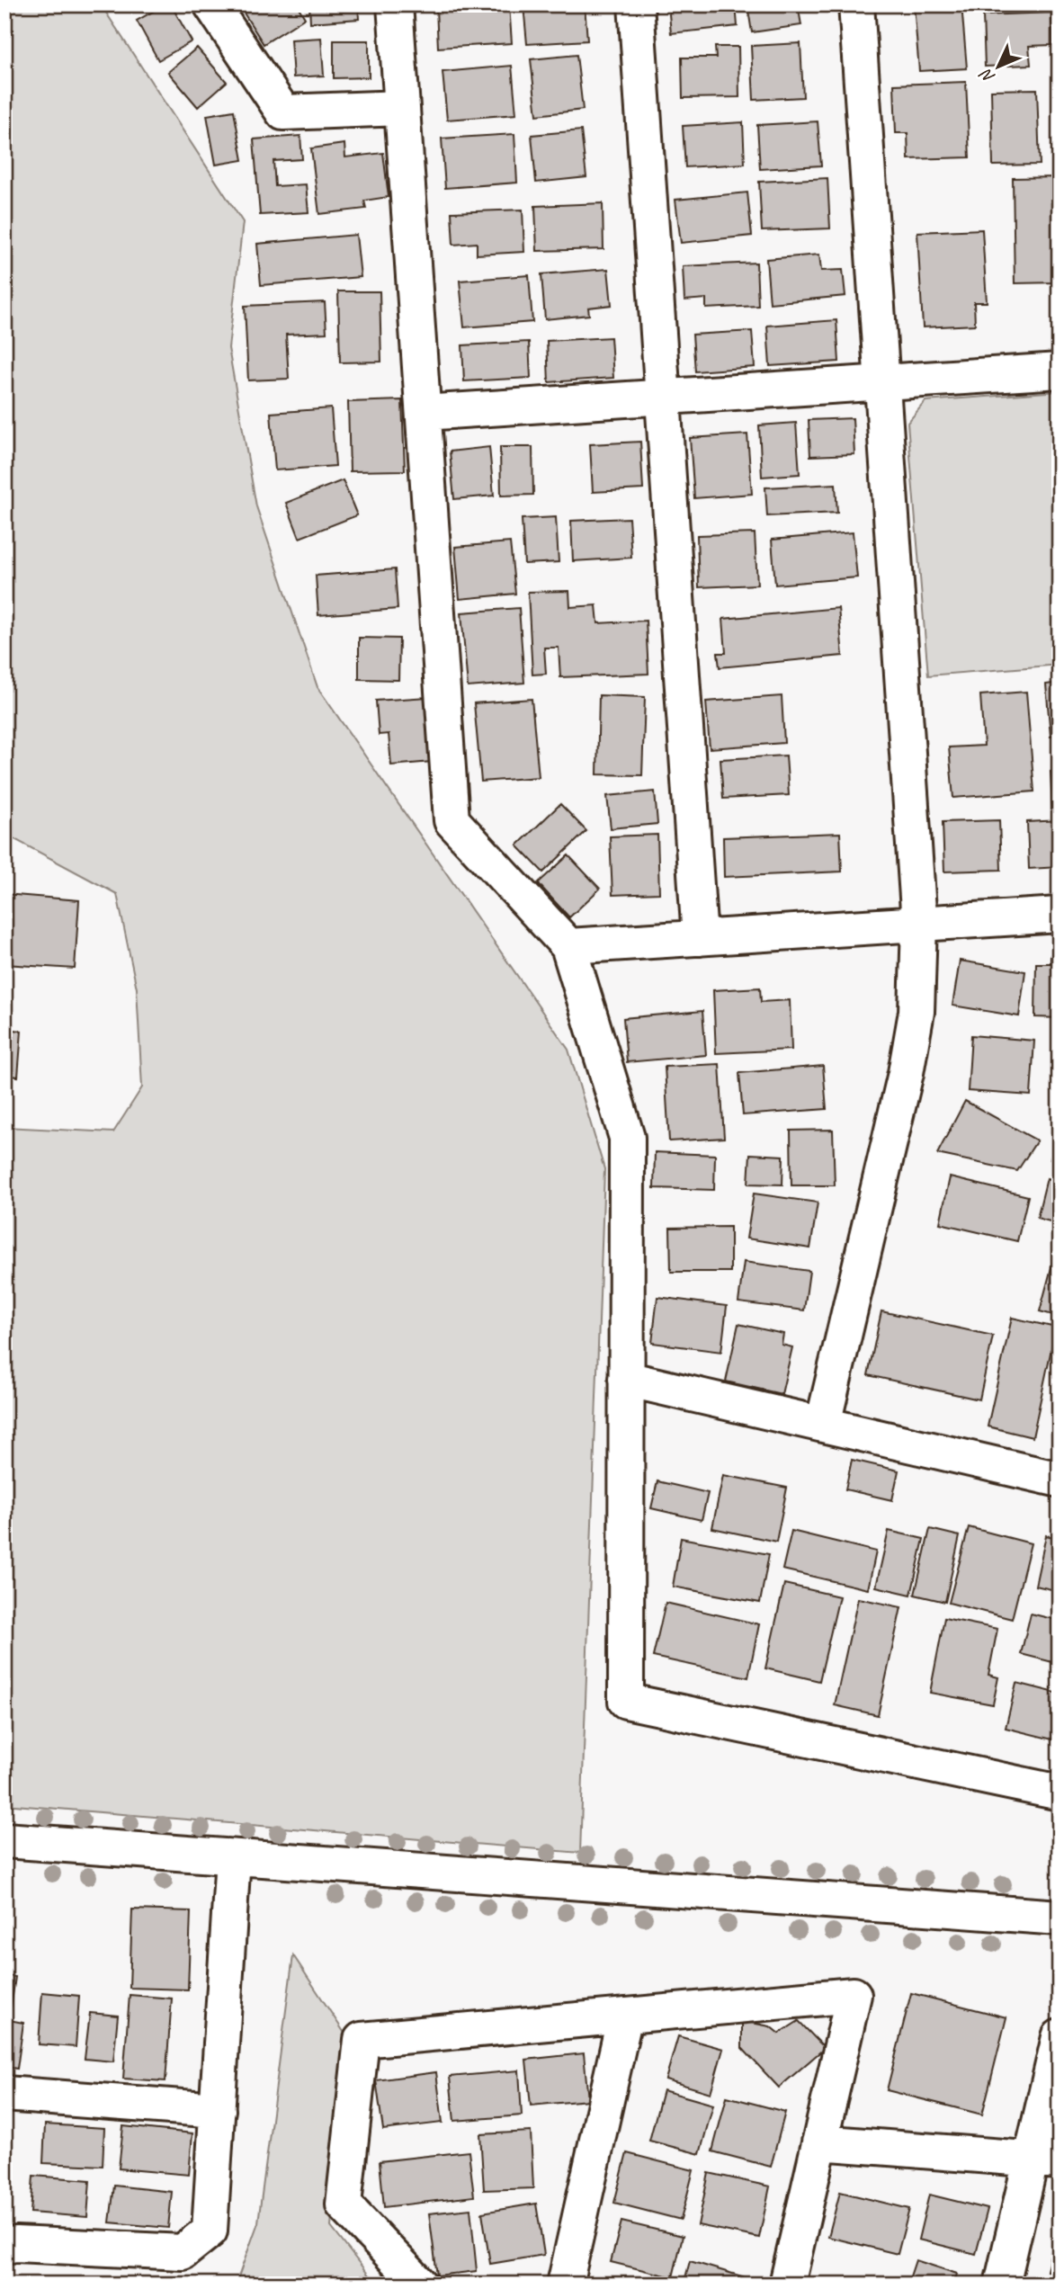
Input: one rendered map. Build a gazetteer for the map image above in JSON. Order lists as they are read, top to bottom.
{
  "north": "bottom left"
}
